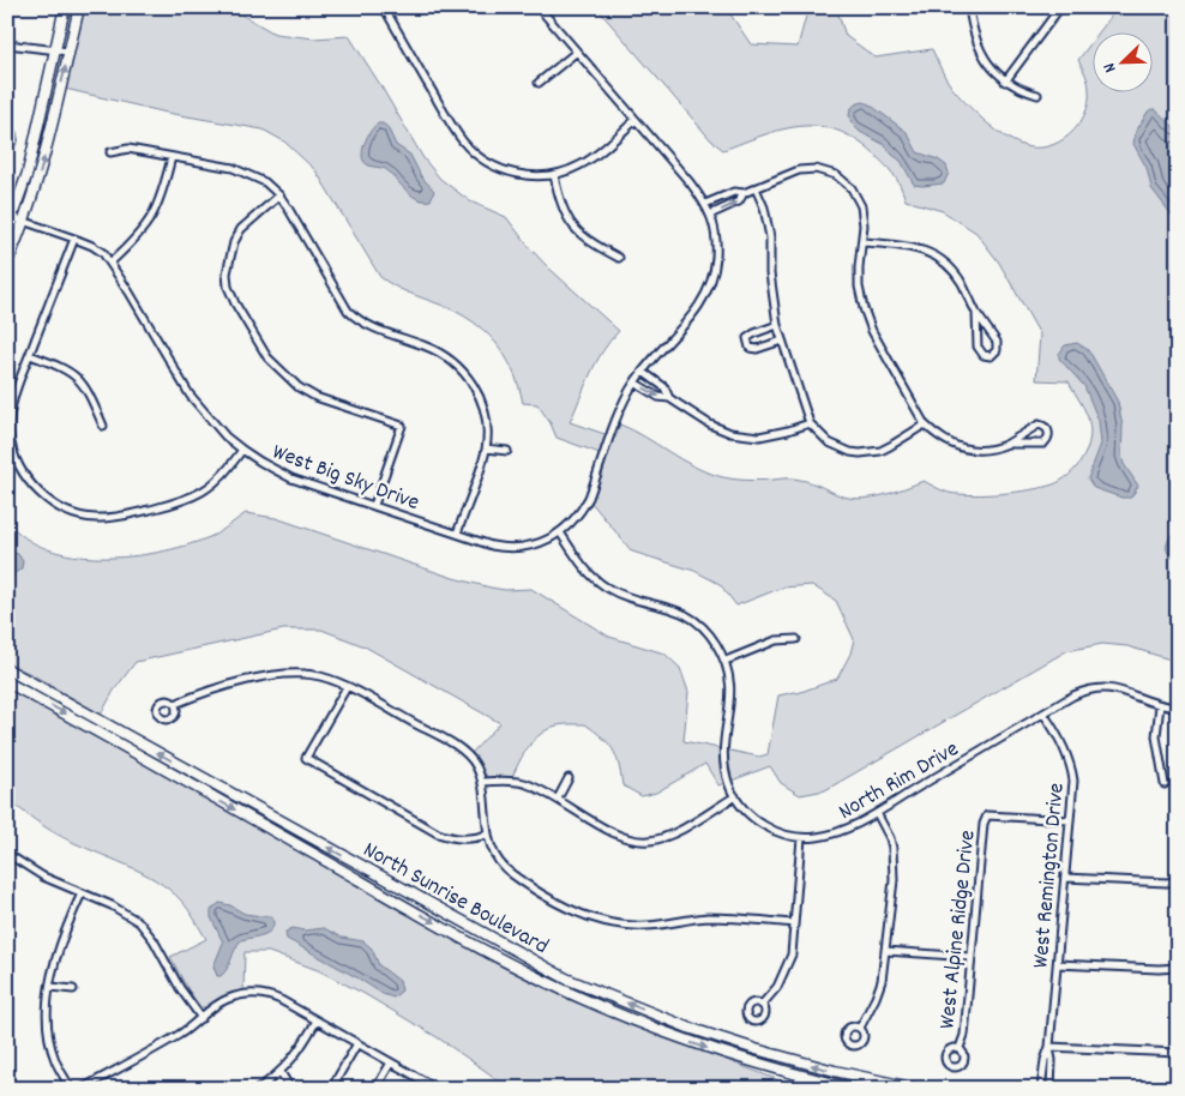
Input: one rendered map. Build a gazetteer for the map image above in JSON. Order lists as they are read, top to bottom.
{
  "streets": {
    "street": [
      "West Big Sky Drive",
      "North Rim Drive",
      "West Remington Drive",
      "North Sunrise Boulevard",
      "West Alpine Ridge Drive"
    ]
  },
  "crossings": [
    ["West Big Sky Drive", "North Rim Drive"],
    ["North Rim Drive", "West Remington Drive"],
    ["West Remington Drive", "West Alpine Ridge Drive"]
  ],
  "north": "bottom left"
}
